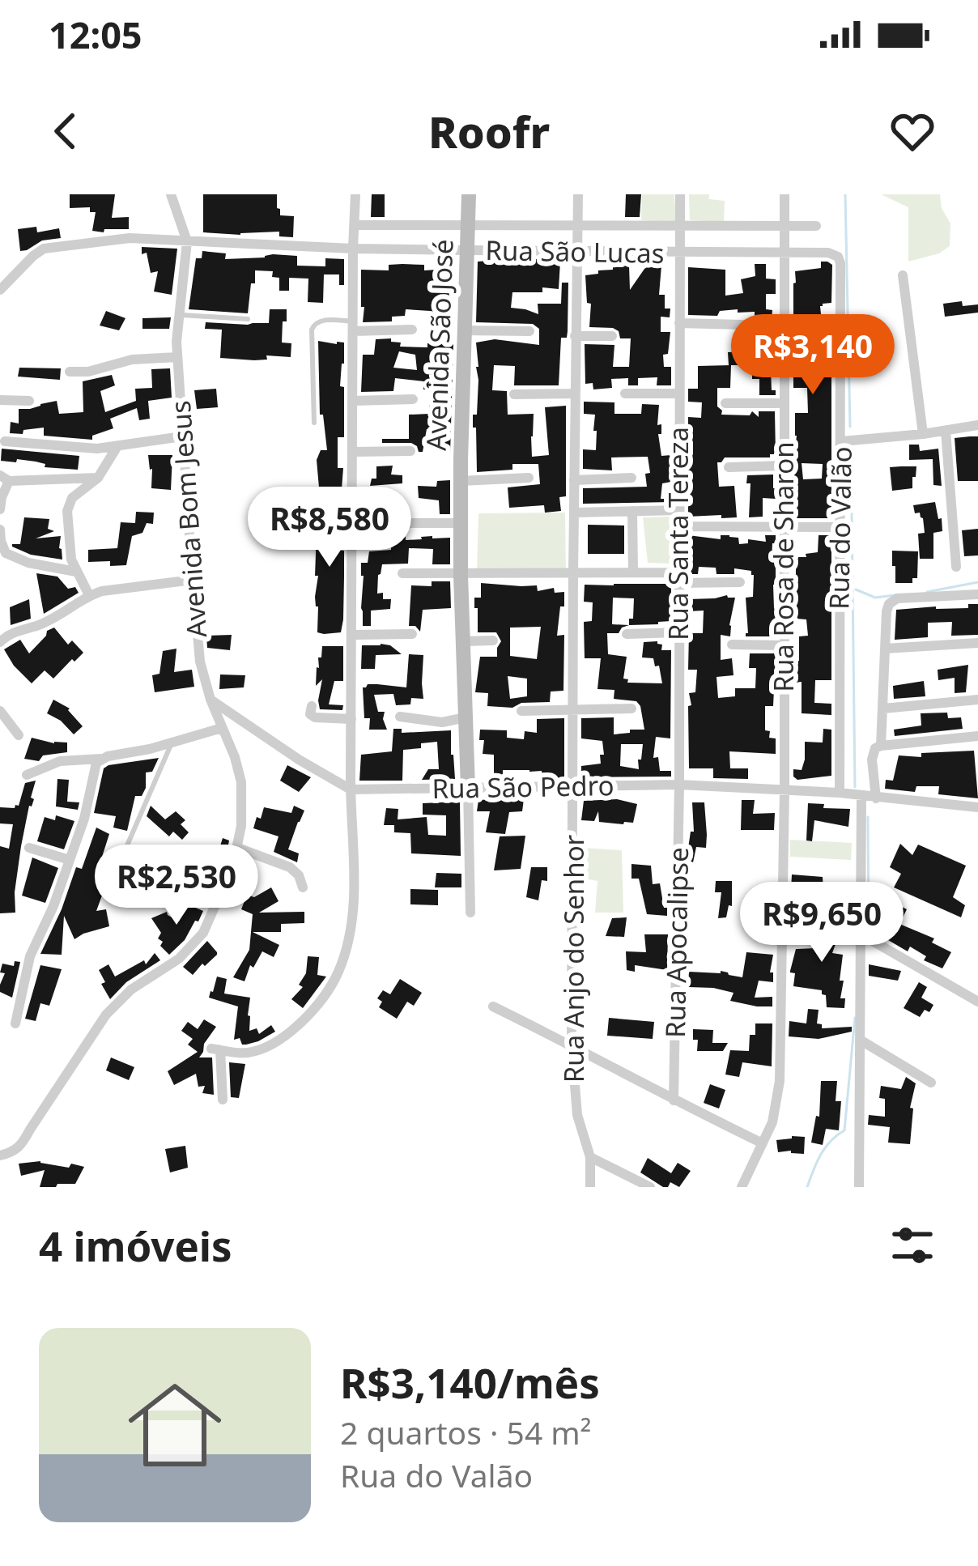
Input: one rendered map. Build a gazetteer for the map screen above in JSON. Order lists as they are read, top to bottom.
{
  "streets": {
    "street": [
      "Rua São Lucas",
      "Avenida São José",
      "Avenida Bom Jesus",
      "Rua do Valão",
      "Rua Santa Tereza",
      "Rua Rosa de Sharon",
      "Rua São Pedro",
      "Rua Apocalipse",
      "Rua Anjo do Senhor"
    ]
  },
  "crossings": [
    ["Rua São Lucas", "Avenida São José"],
    ["Rua São Lucas", "Avenida Bom Jesus"],
    ["Rua São Lucas", "Rua do Valão"],
    ["Rua São Lucas", "Rua Santa Tereza"],
    ["Rua São Lucas", "Rua Rosa de Sharon"],
    ["Avenida São José", "Rua São Pedro"],
    ["Avenida Bom Jesus", "Rua São Pedro"],
    ["Rua do Valão", "Rua São Pedro"],
    ["Rua Santa Tereza", "Rua São Pedro"],
    ["Rua Santa Tereza", "Rua Apocalipse"],
    ["Rua Rosa de Sharon", "Rua São Pedro"],
    ["Rua São Pedro", "Rua Apocalipse"],
    ["Rua São Pedro", "Rua Anjo do Senhor"]
  ],
  "page": {
    "status": "12:05",
    "header": "Roofr",
    "price": [
      "R$3,140",
      "R$8,580",
      "R$2,530",
      "R$9,650"
    ],
    "heading": "4 imóveis",
    "list": [
      {
        "name": "R$3,140/mês",
        "note": "2 quartos · 54 m² · Rua do Valão"
      }
    ]
  }
}
